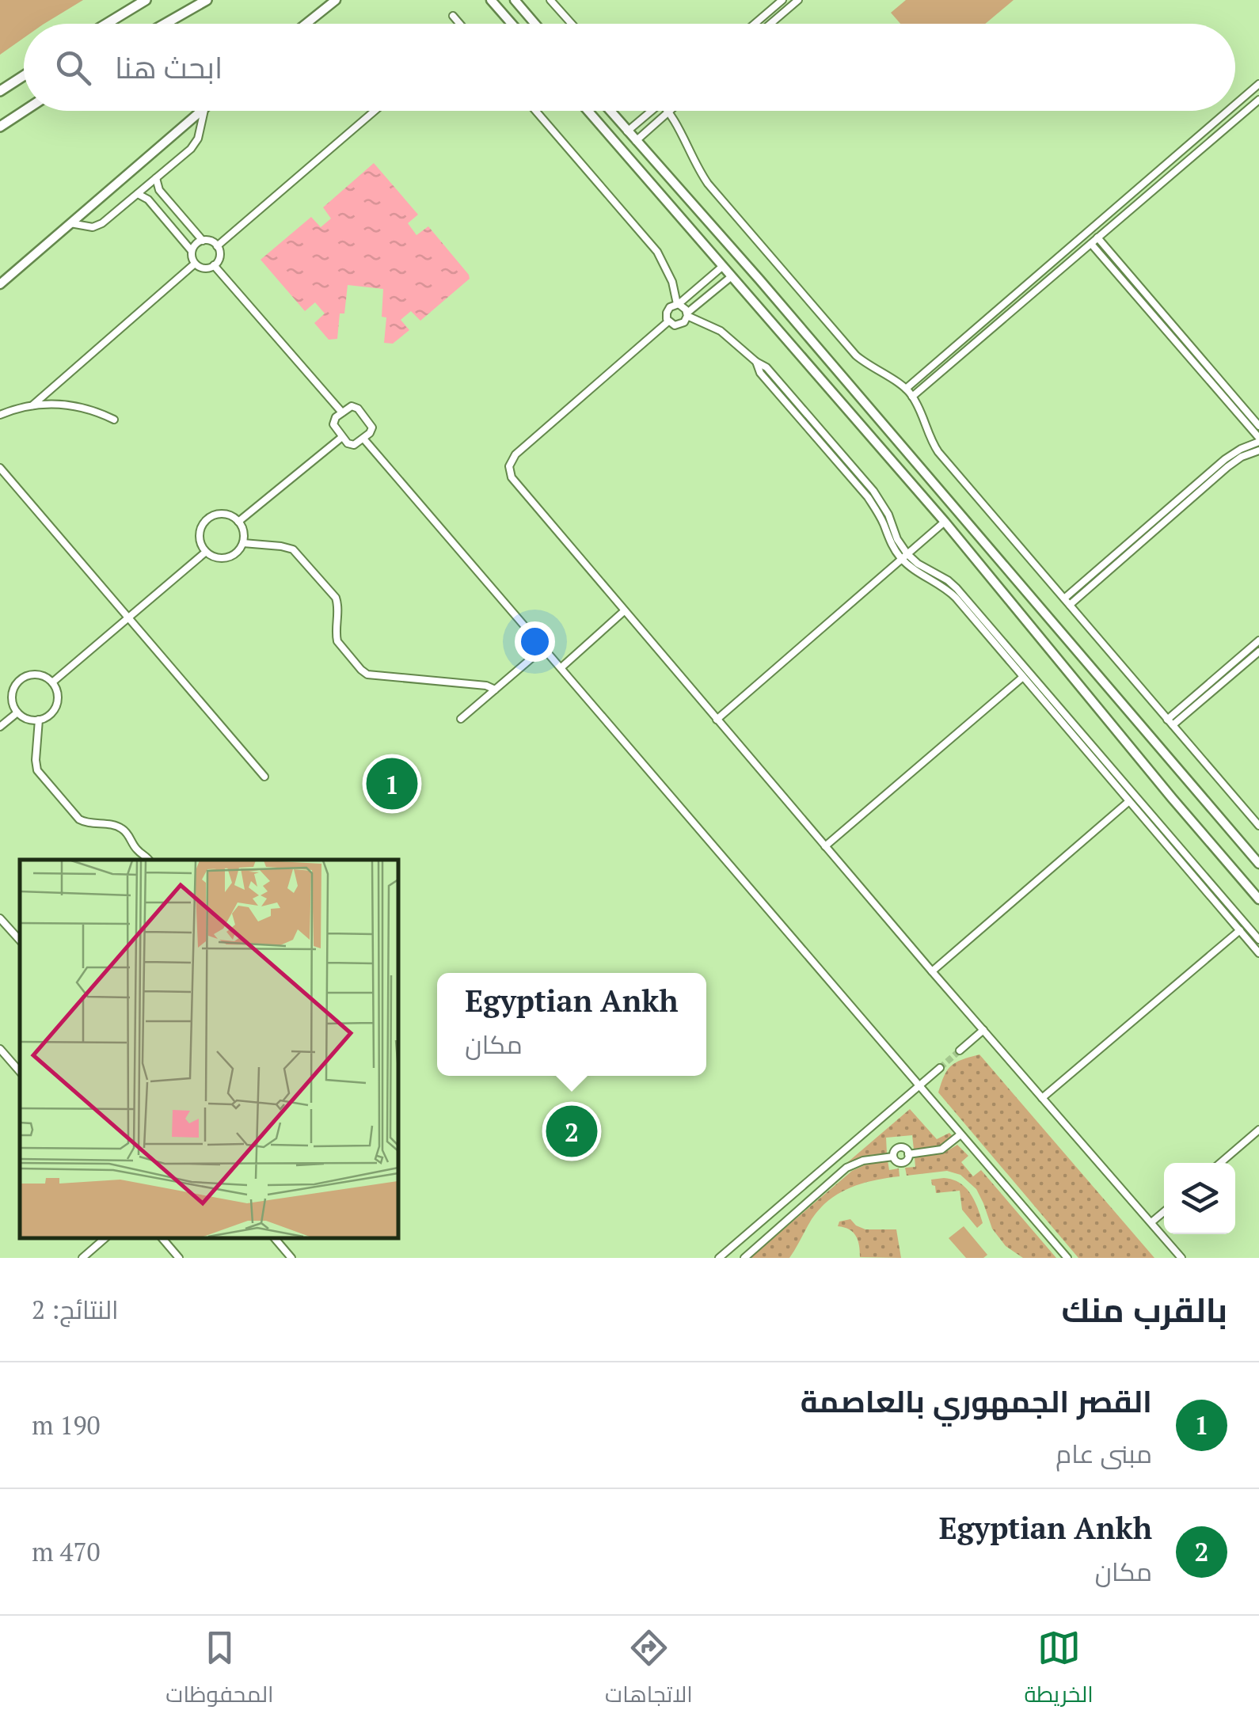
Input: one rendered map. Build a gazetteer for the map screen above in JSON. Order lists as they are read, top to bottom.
{
  "page": {
    "search": "ابحث هنا",
    "pins": ["1", "2"],
    "popup": ["Egyptian Ankh", "مكان"],
    "heading": ["بالقرب منك", "النتائج: 2"],
    "list": [
      {
        "mark": "1",
        "name": "القصر الجمهوري بالعاصمة",
        "note": "مبنى عام",
        "value": "190 m"
      },
      {
        "mark": "2",
        "name": "Egyptian Ankh",
        "note": "مكان",
        "value": "470 m"
      }
    ],
    "nav": ["الخريطة", "الاتجاهات", "المحفوظات"]
  }
}
